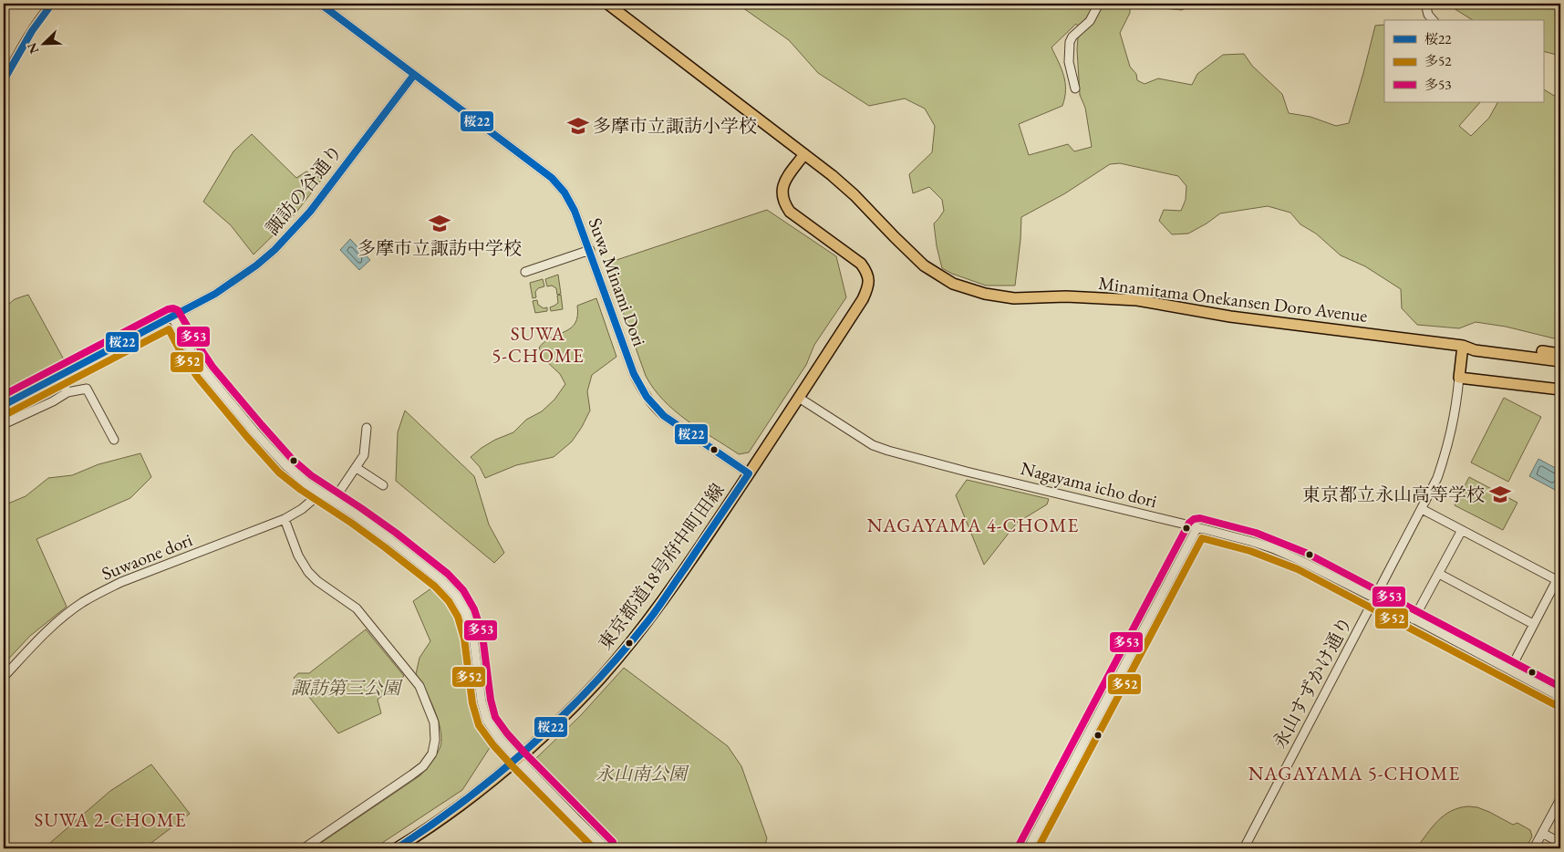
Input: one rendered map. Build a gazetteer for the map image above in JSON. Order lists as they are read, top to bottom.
{
  "streets": {
    "main road": ["Minamitama Onekansen Doro Avenue", "東京都道18号府中町田線"],
    "street": [
      "諏訪の谷通り",
      "Suwa Minami Dori",
      "Nagayama icho dori",
      "Suwaone dori",
      "永山すずかけ通り"
    ]
  },
  "crossings": [
    ["諏訪の谷通り", "Suwa Minami Dori"],
    ["Suwa Minami Dori", "東京都道18号府中町田線"],
    ["Minamitama Onekansen Doro Avenue", "東京都道18号府中町田線"],
    ["Nagayama icho dori", "東京都道18号府中町田線"],
    ["Nagayama icho dori", "永山すずかけ通り"]
  ],
  "districts": [
    "SUWA 5-CHOME",
    "NAGAYAMA 4-CHOME",
    "NAGAYAMA 5-CHOME",
    "SUWA 2-CHOME"
  ],
  "parks": ["諏訪第三公園", "永山南公園"],
  "places": {
    "school or university": ["多摩市立諏訪小学校", "多摩市立諏訪中学校", "東京都立永山高等学校"]
  },
  "lines": ["transit line 桜22", "transit line 多53", "transit line 多52"],
  "legend": ["桜22", "多52", "多53"],
  "north": "bottom left"
}
